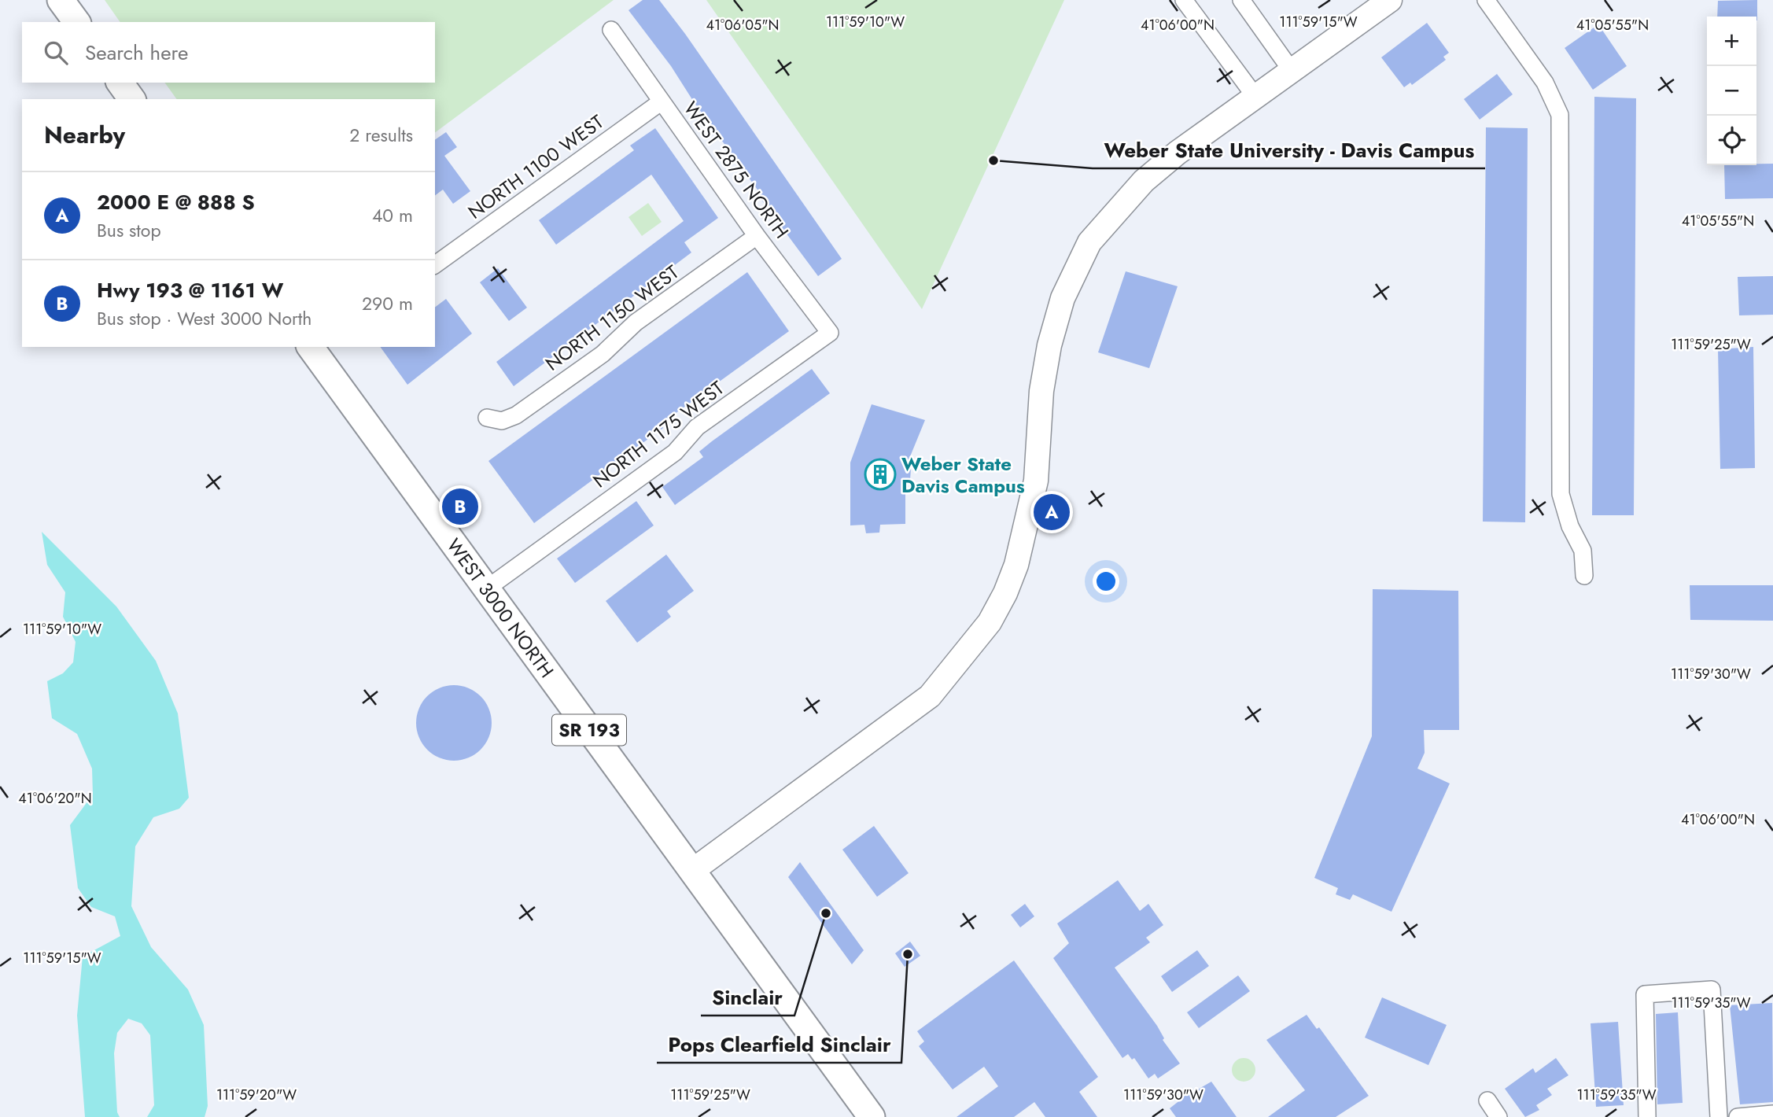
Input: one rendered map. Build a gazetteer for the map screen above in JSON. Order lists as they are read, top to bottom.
{
  "streets": {
    "main road": ["WEST 3000 NORTH", "SR 193"],
    "street": [
      "NORTH 1100 WEST",
      "WEST 2875 NORTH",
      "NORTH 1150 WEST",
      "NORTH 1175 WEST"
    ]
  },
  "crossings": [
    ["NORTH 1100 WEST", "WEST 2875 NORTH"],
    ["WEST 2875 NORTH", "NORTH 1150 WEST"],
    ["WEST 2875 NORTH", "NORTH 1175 WEST"],
    ["NORTH 1175 WEST", "WEST 3000 NORTH"],
    ["WEST 3000 NORTH", "SR 193"]
  ],
  "places": {
    "other": ["Weber State University - Davis Campus", "Sinclair", "Pops Clearfield Sinclair"],
    "building": ["Weber State Davis Campus"]
  },
  "page": {
    "map_buttons": ["+", "−"],
    "search": "Search here",
    "heading": ["Nearby", "2 results"],
    "list": [
      {
        "mark": "A",
        "name": "2000 E @ 888 S",
        "note": "Bus stop",
        "value": "40 m"
      },
      {
        "mark": "B",
        "name": "Hwy 193 @ 1161 W",
        "note": "Bus stop · West 3000 North",
        "value": "290 m"
      }
    ],
    "pins": ["B", "A"]
  },
  "coordinates": [
    "111°59'10\"W",
    "111°59'15\"W",
    "41°06'05\"N",
    "41°06'00\"N",
    "41°05'55\"N",
    "111°59'25\"W",
    "111°59'30\"W",
    "41°06'20\"N",
    "111°59'35\"W",
    "111°59'20\"W"
  ]
}
